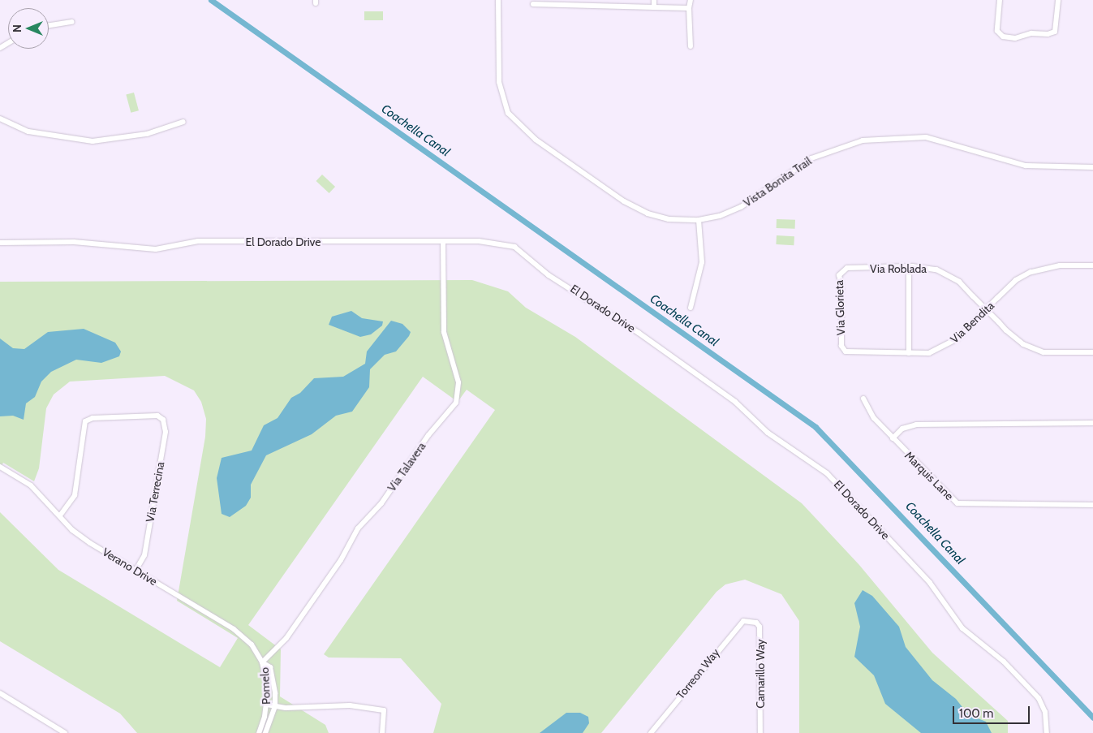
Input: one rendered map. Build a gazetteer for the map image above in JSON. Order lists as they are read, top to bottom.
{
  "streets": {
    "street": [
      "Vista Bonita Trail",
      "El Dorado Drive",
      "Via Roblada",
      "Via Glorieta",
      "Via Bendita",
      "Via Talavera",
      "Marquis Lane",
      "Via Terrecina",
      "Verano Drive",
      "Torreon Way",
      "Camarillo Way",
      "Pomelo"
    ]
  },
  "crossings": [
    ["El Dorado Drive", "Via Talavera"],
    ["Via Roblada", "Via Glorieta"],
    ["Via Roblada", "Via Bendita"],
    ["Via Glorieta", "Via Bendita"],
    ["Via Talavera", "Verano Drive"],
    ["Via Talavera", "Pomelo"],
    ["Via Terrecina", "Verano Drive"],
    ["Verano Drive", "Pomelo"],
    ["Torreon Way", "Camarillo Way"]
  ],
  "water": ["Coachella Canal"],
  "scale_bar": "100 m",
  "north": "left"
}
